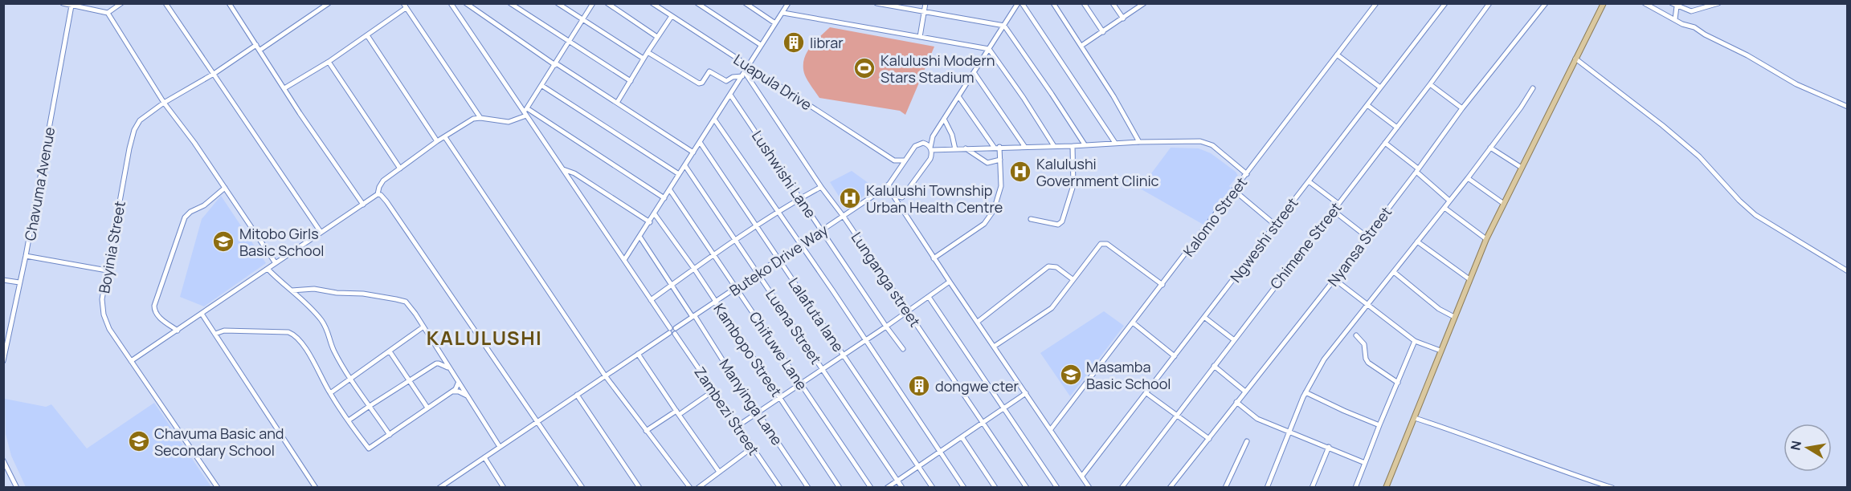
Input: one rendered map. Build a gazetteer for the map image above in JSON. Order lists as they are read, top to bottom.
{
  "streets": {
    "street": [
      "Luapula Drive",
      "Lushwishi Lane",
      "Chavuma Avenue",
      "Kalomo Street",
      "Ngweshi street",
      "Chimene Street",
      "Nyansa Street",
      "Boyinia Street",
      "Buteko Drive Way",
      "Lunganga street",
      "Lalafuta lane",
      "Luena Street",
      "Kambopo Street",
      "Chifuwe Lane",
      "Manyinga Lane",
      "Zambezi Street"
    ]
  },
  "crossings": [
    ["Lushwishi Lane", "Buteko Drive Way"],
    ["Buteko Drive Way", "Lunganga street"],
    ["Buteko Drive Way", "Lalafuta lane"],
    ["Buteko Drive Way", "Luena Street"],
    ["Buteko Drive Way", "Kambopo Street"],
    ["Buteko Drive Way", "Chifuwe Lane"],
    ["Buteko Drive Way", "Manyinga Lane"]
  ],
  "districts": ["KALULUSHI"],
  "places": {
    "building": ["librar", "dongwe cter"],
    "sports": ["Kalulushi Modern Stars Stadium"],
    "hospital": ["Kalulushi Government Clinic", "Kalulushi Township Urban Health Centre"],
    "school or university": ["Mitobo Girls Basic School", "Masamba Basic School", "Chavuma Basic and Secondary School"]
  },
  "north": "left"
}
